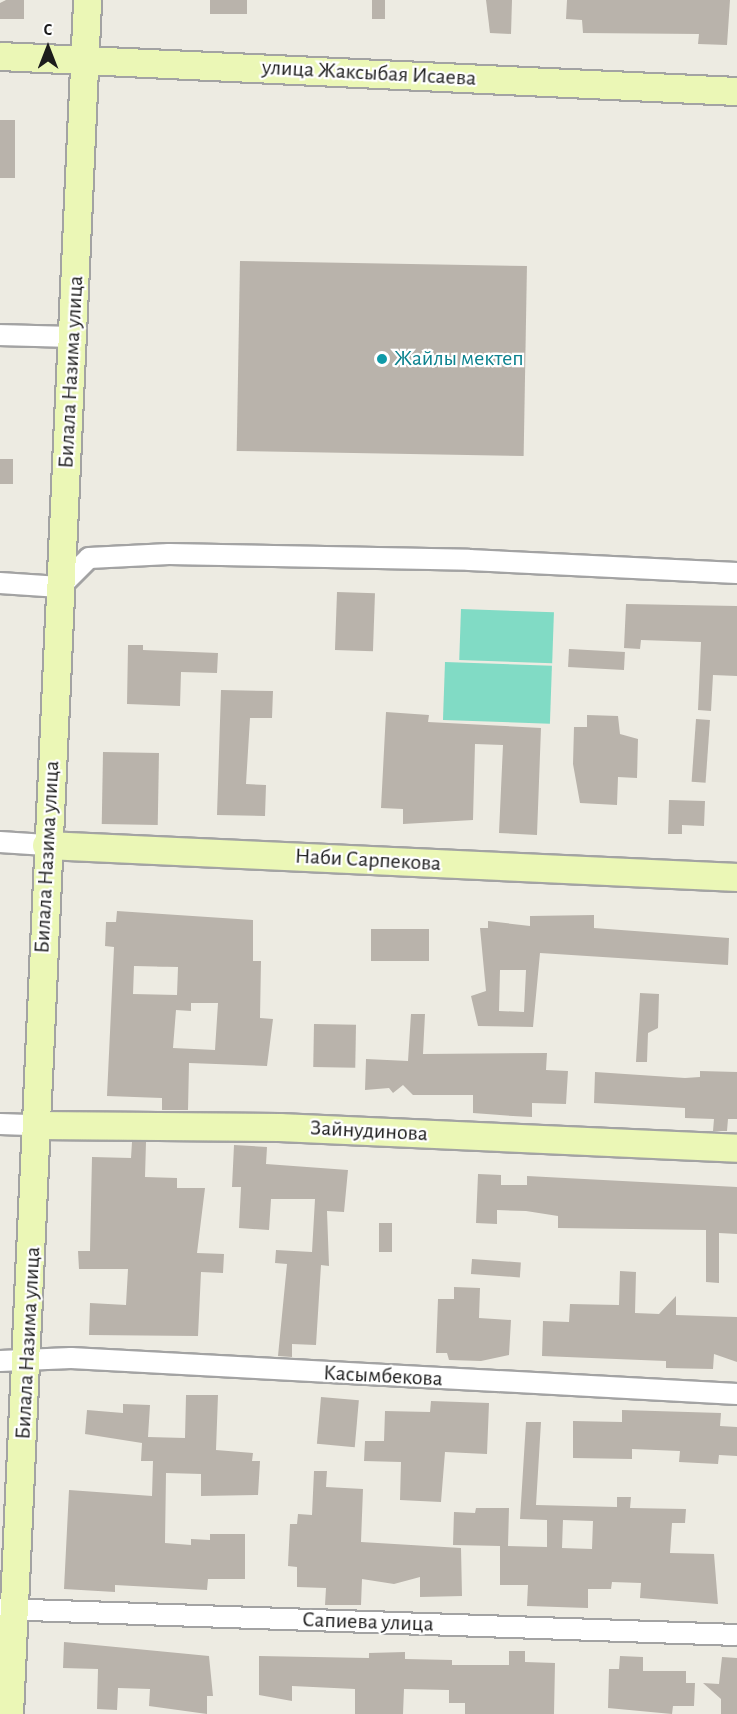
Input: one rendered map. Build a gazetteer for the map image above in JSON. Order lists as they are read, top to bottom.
{
  "streets": {
    "street": [
      "улица Жаксыбая Исаева",
      "Билала Назима улица",
      "Наби Сарпекова",
      "Зайнудинова",
      "Касымбекова",
      "Сапиева улица"
    ]
  },
  "crossings": [
    ["улица Жаксыбая Исаева", "Билала Назима улица"],
    ["Билала Назима улица", "Наби Сарпекова"],
    ["Билала Назима улица", "Зайнудинова"],
    ["Билала Назима улица", "Касымбекова"],
    ["Билала Назима улица", "Сапиева улица"]
  ],
  "places": ["Жайлы мектеп"],
  "north": "top"
}
